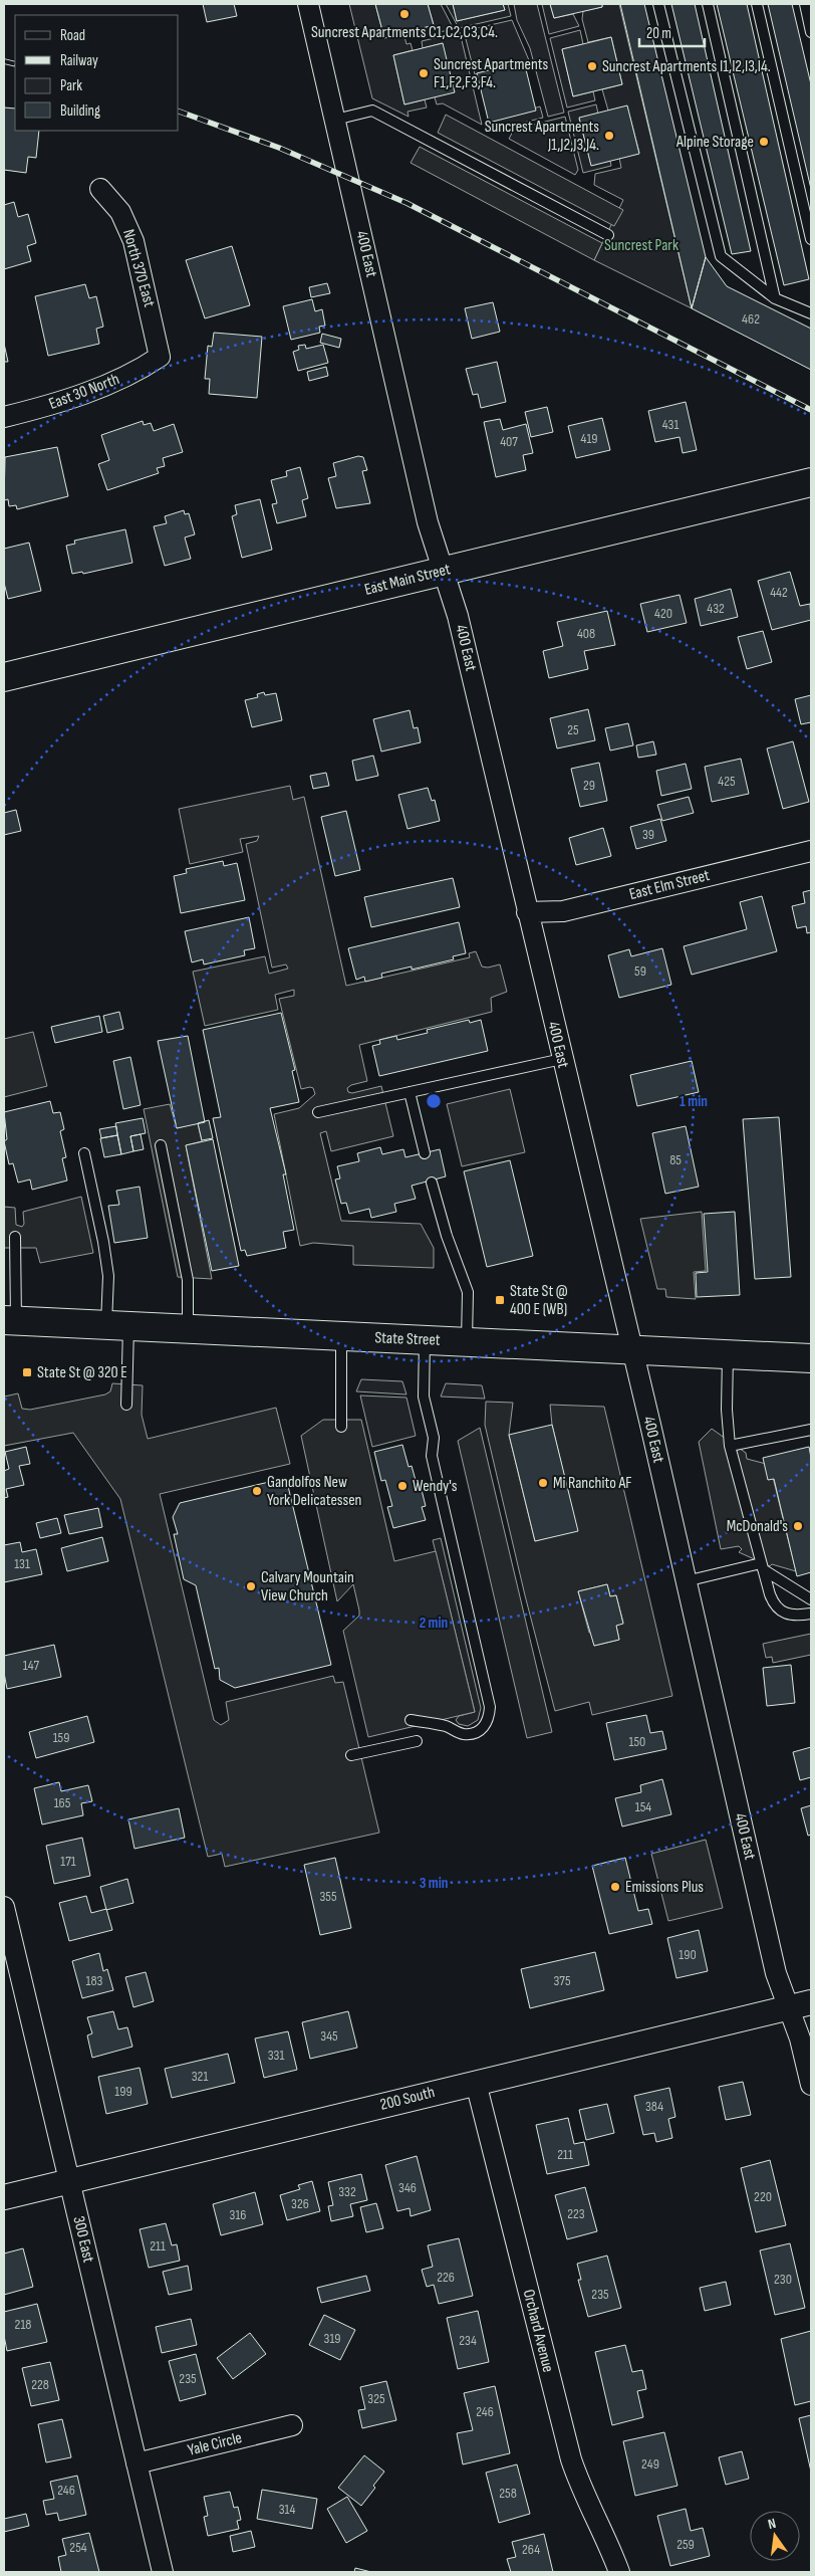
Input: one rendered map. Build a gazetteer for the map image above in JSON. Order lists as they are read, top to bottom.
{
  "streets": {
    "main road": ["East Main Street", "State Street"],
    "street": [
      "400 East",
      "North 370 East",
      "East 30 North",
      "East Elm Street",
      "200 South",
      "300 East",
      "Orchard Avenue",
      "Yale Circle"
    ]
  },
  "crossings": [
    ["400 East", "East Main Street"],
    ["400 East", "East Elm Street"],
    ["400 East", "State Street"],
    ["400 East", "200 South"],
    ["North 370 East", "East 30 North"],
    ["200 South", "300 East"],
    ["200 South", "Orchard Avenue"],
    ["300 East", "Yale Circle"]
  ],
  "parks": ["Suncrest Park"],
  "places": {
    "other": [
      "Suncrest Apartments C1,C2,C3,C4.",
      "Suncrest Apartments I1,I2,I3,I4.",
      "Suncrest Apartments F1,F2,F3,F4.",
      "Suncrest Apartments J1,J2,J3,J4.",
      "Alpine Storage",
      "Mi Ranchito AF",
      "Wendy's",
      "Gandolfos New York Delicatessen",
      "McDonald's",
      "Calvary Mountain View Church",
      "Emissions Plus"
    ],
    "transit": ["State St @ 400 E (WB)", "State St @ 320 E"]
  },
  "house_numbers": [
    "462",
    "431",
    "419",
    "407",
    "442",
    "432",
    "420",
    "408",
    "25",
    "425",
    "29",
    "39",
    "59",
    "85",
    "131",
    "147",
    "159",
    "150",
    "165",
    "154",
    "171",
    "355",
    "190",
    "183",
    "375",
    "345",
    "331",
    "321",
    "199",
    "384",
    "211",
    "346",
    "332",
    "220",
    "326",
    "223",
    "316",
    "211",
    "226",
    "230",
    "235",
    "218",
    "319",
    "234",
    "235",
    "228",
    "325",
    "246",
    "249",
    "246",
    "258",
    "314",
    "259",
    "254",
    "264"
  ],
  "legend": [
    "Road",
    "Railway",
    "Park",
    "Building"
  ],
  "scale_bar": "20 m",
  "north": "top",
  "rings": ["1 min", "2 min", "3 min"]
}
